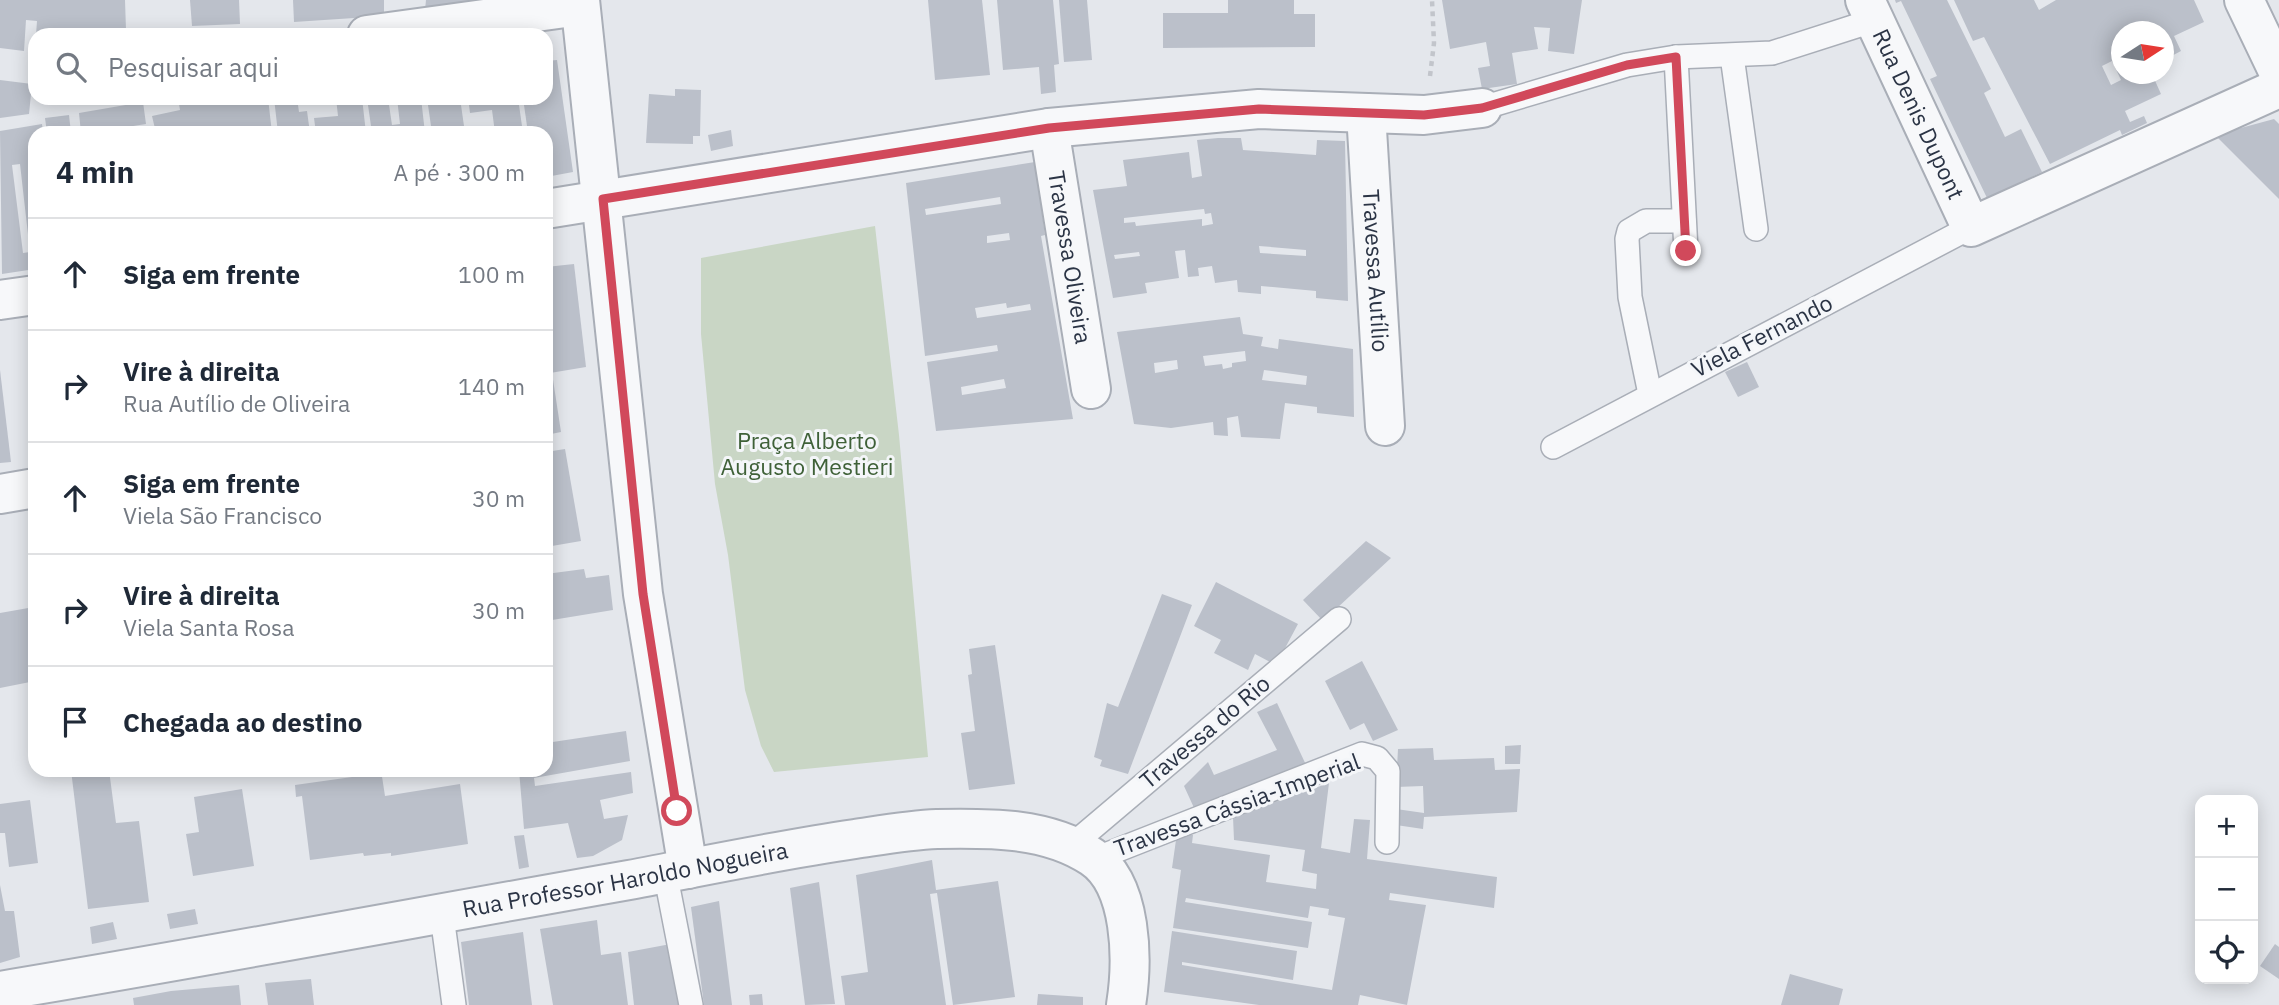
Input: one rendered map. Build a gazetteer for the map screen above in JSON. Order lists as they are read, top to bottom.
{
  "streets": {
    "street": [
      "Rua Denis Dupont",
      "Travessa Oliveira",
      "Travessa Autílio",
      "Rua Professor Haroldo Nogueira"
    ],
    "lane": ["Viela Fernando", "Travessa do Rio", "Travessa Cássia-Imperial"]
  },
  "crossings": [
    ["Rua Denis Dupont", "Viela Fernando"],
    ["Travessa do Rio", "Travessa Cássia-Imperial"],
    ["Travessa do Rio", "Rua Professor Haroldo Nogueira"],
    ["Travessa Cássia-Imperial", "Rua Professor Haroldo Nogueira"]
  ],
  "parks": ["Praça Alberto Augusto Mestieri"],
  "north": "right",
  "page": {
    "search": "Pesquisar aqui",
    "heading": ["4 min", "A pé · 300 m"],
    "list": [
      ["Siga em frente", "100 m"],
      ["Vire à direita", "Rua Autílio de Oliveira", "140 m"],
      ["Siga em frente", "Viela São Francisco", "30 m"],
      ["Vire à direita", "Viela Santa Rosa", "30 m"],
      "Chegada ao destino"
    ],
    "map_buttons": ["+", "−"]
  }
}
